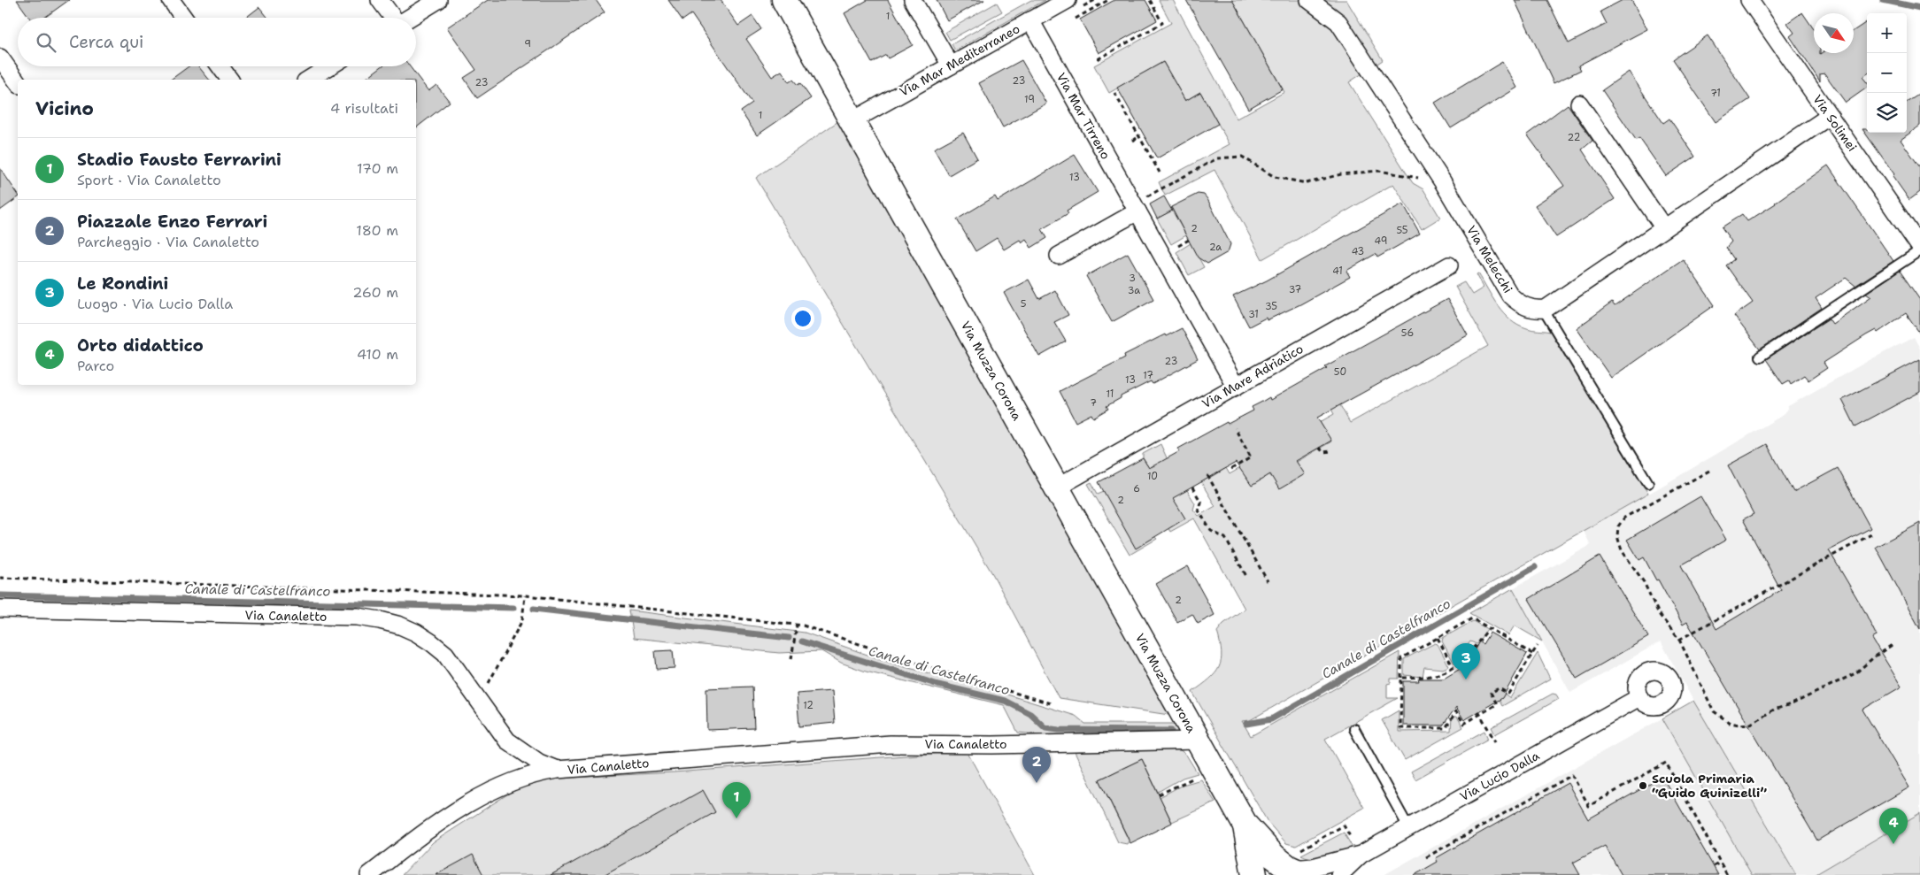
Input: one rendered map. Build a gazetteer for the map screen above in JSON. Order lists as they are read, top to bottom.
{
  "streets": {
    "street": [
      "Via Mar Mediterraneo",
      "Via Mar Tirreno",
      "Via Solimei",
      "Via Melecchi",
      "Via Muzza Corona",
      "Via Mare Adriatico",
      "Via Canaletto",
      "Via Lucio Dalla"
    ]
  },
  "crossings": [
    ["Via Mar Mediterraneo", "Via Mar Tirreno"],
    ["Via Mar Mediterraneo", "Via Muzza Corona"],
    ["Via Mar Tirreno", "Via Mare Adriatico"],
    ["Via Muzza Corona", "Via Mare Adriatico"],
    ["Via Muzza Corona", "Via Canaletto"]
  ],
  "water": ["Canale di Castelfranco"],
  "places": ["Scuola Primaria “Guido Guinizelli”"],
  "house_numbers": [
    "1",
    "9",
    "23",
    "23",
    "71",
    "19",
    "1",
    "22",
    "13",
    "2",
    "55",
    "49",
    "2a",
    "43",
    "41",
    "3",
    "37",
    "3a",
    "5",
    "35",
    "31",
    "56",
    "23",
    "50",
    "17",
    "13",
    "11",
    "7",
    "10",
    "6",
    "2",
    "2",
    "12"
  ],
  "north": "bottom right",
  "page": {
    "map_buttons": ["+", "−"],
    "search": "Cerca qui",
    "heading": ["Vicino", "4 risultati"],
    "list": [
      {
        "mark": "1",
        "name": "Stadio Fausto Ferrarini",
        "note": "Sport · Via Canaletto",
        "value": "170 m"
      },
      {
        "mark": "2",
        "name": "Piazzale Enzo Ferrari",
        "note": "Parcheggio · Via Canaletto",
        "value": "180 m"
      },
      {
        "mark": "3",
        "name": "Le Rondini",
        "note": "Luogo · Via Lucio Dalla",
        "value": "260 m"
      },
      {
        "mark": "4",
        "name": "Orto didattico",
        "note": "Parco",
        "value": "410 m"
      }
    ],
    "pins": [
      "3",
      "2",
      "1",
      "4"
    ]
  }
}
